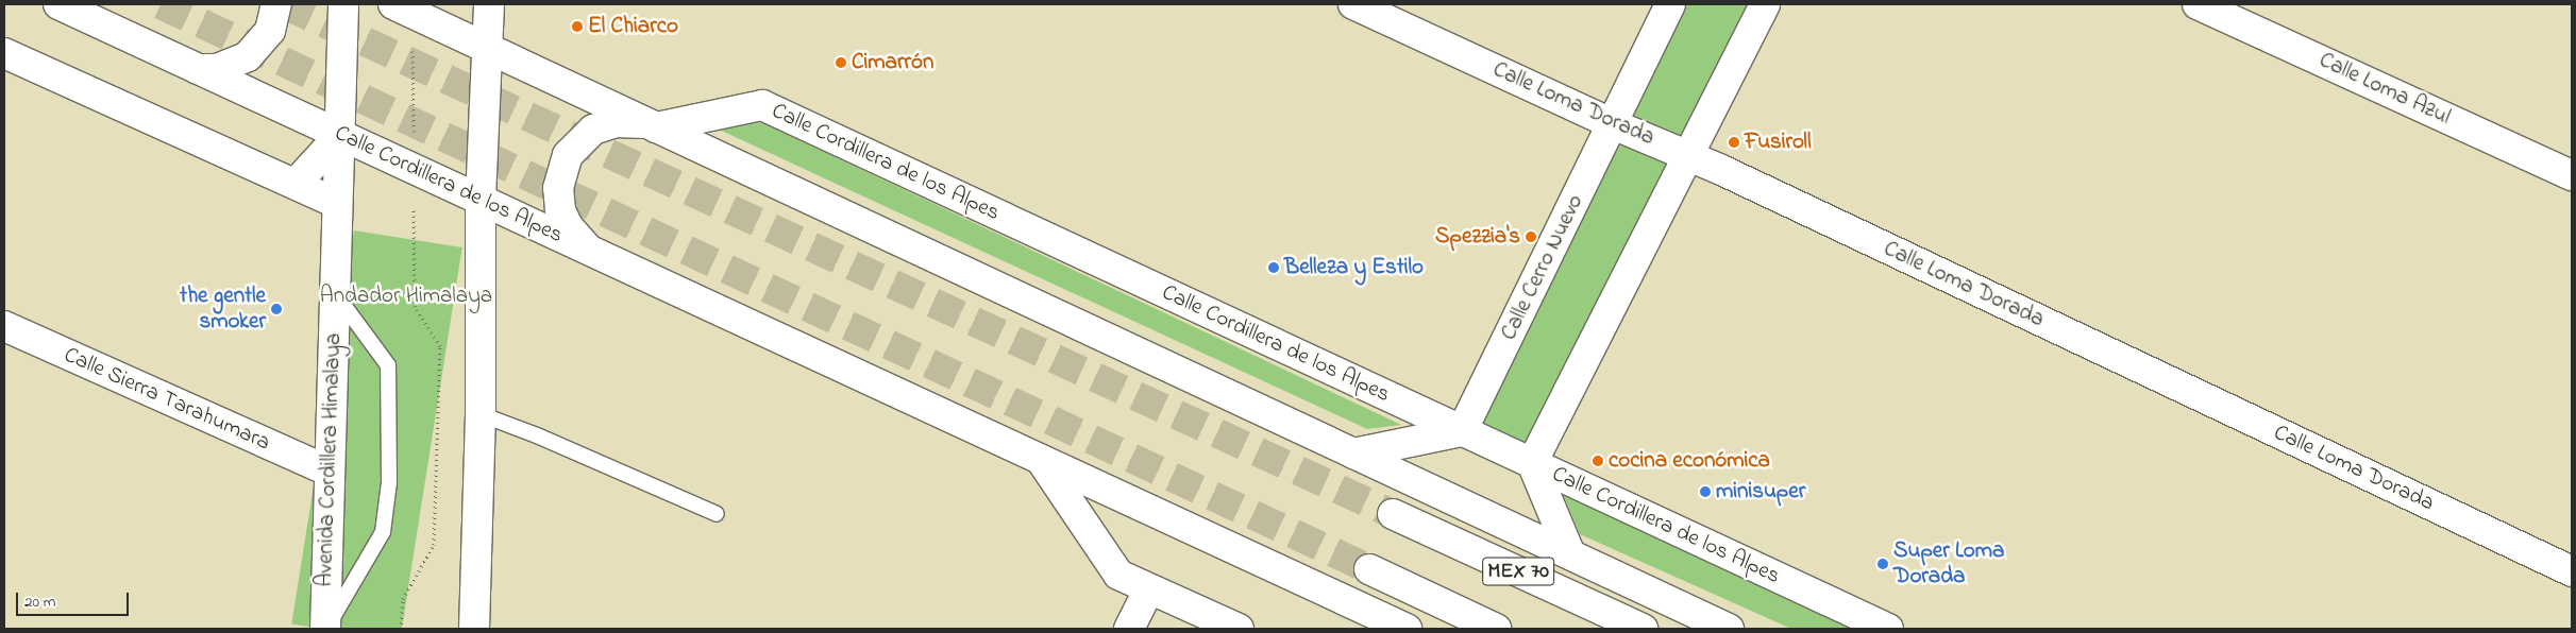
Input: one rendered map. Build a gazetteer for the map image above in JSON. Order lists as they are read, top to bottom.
{
  "streets": {
    "main road": [
      "Calle Loma Azul",
      "Calle Loma Dorada",
      "Calle Cordillera de los Alpes",
      "Calle Cerro Nuevo",
      "Calle Sierra Tarahumara",
      "Avenida Cordillera Himalaya",
      "MEX 70"
    ]
  },
  "crossings": [
    ["Calle Loma Dorada", "Calle Cerro Nuevo"],
    ["Calle Cordillera de los Alpes", "Calle Cerro Nuevo"],
    ["Calle Cordillera de los Alpes", "Avenida Cordillera Himalaya"],
    ["Calle Sierra Tarahumara", "Avenida Cordillera Himalaya"]
  ],
  "parks": ["Andador Himalaya"],
  "places": [
    "El Chiarco",
    "Cimarrón",
    "Fusiroll",
    "Spezzia's",
    "Belleza y Estilo",
    "the gentle smoker",
    "cocina económica",
    "minisuper",
    "Super Loma Dorada"
  ],
  "scale_bar": "20 m"
}
